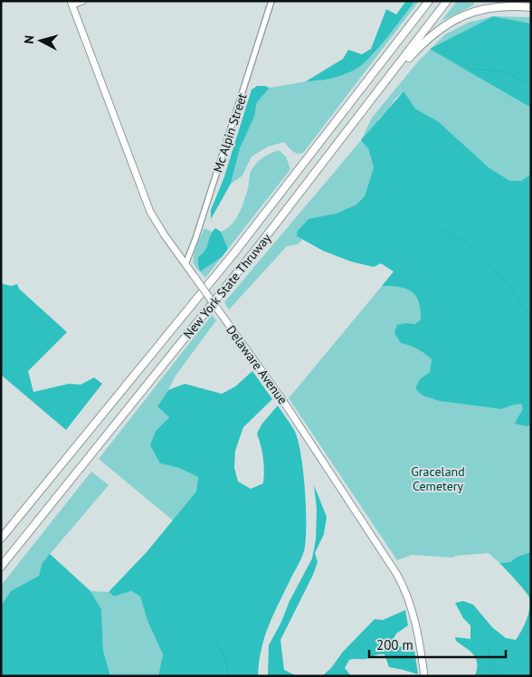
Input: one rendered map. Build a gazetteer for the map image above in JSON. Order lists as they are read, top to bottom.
{
  "streets": {
    "highway": ["New York State Thruway"],
    "main road": ["Delaware Avenue"],
    "street": ["Mc Alpin Street"]
  },
  "crossings": [
    ["Mc Alpin Street", "Delaware Avenue"]
  ],
  "parks": ["Graceland Cemetery"],
  "scale_bar": "200 m",
  "north": "left"
}
